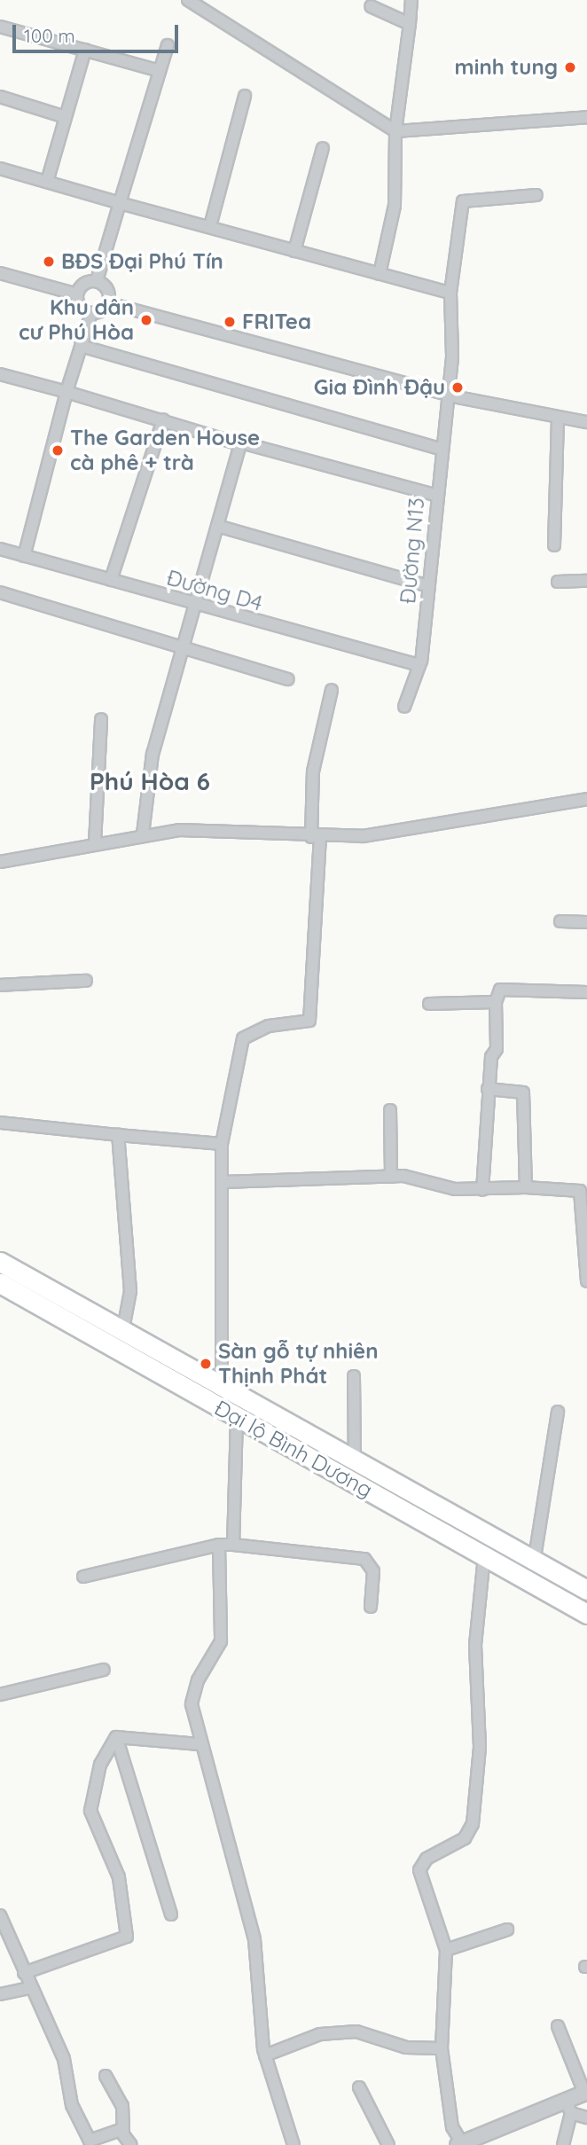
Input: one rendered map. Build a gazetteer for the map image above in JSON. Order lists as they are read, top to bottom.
{
  "streets": {
    "highway": ["Đại lộ Bình Dương"],
    "street": ["Đường N13", "Đường D4"]
  },
  "crossings": [
    ["Đường N13", "Đường D4"]
  ],
  "districts": ["Phú Hòa 6"],
  "places": [
    "minh tung",
    "BĐS Đại Phú Tín",
    "Khu dân cư Phú Hòa",
    "FRITea",
    "Gia Đình Đậu",
    "The Garden House cà phê + trà",
    "Sàn gỗ tự nhiên Thịnh Phát"
  ],
  "scale_bar": "100 m"
}
